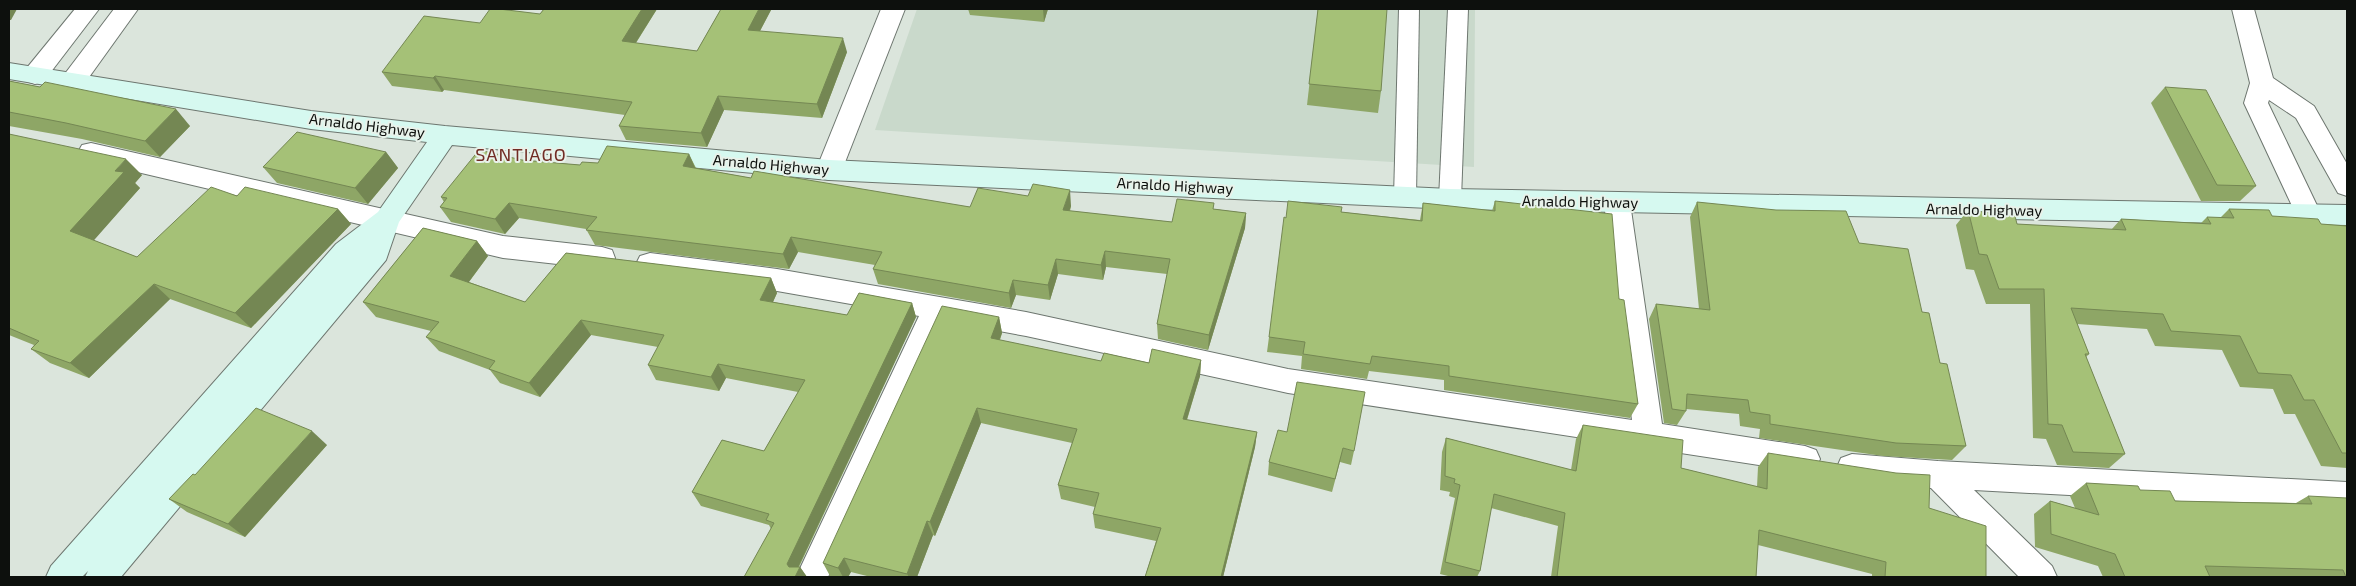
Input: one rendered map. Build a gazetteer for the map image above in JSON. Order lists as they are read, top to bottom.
{
  "streets": {
    "main road": ["Arnaldo Highway"]
  },
  "districts": ["SANTIAGO"]
}
